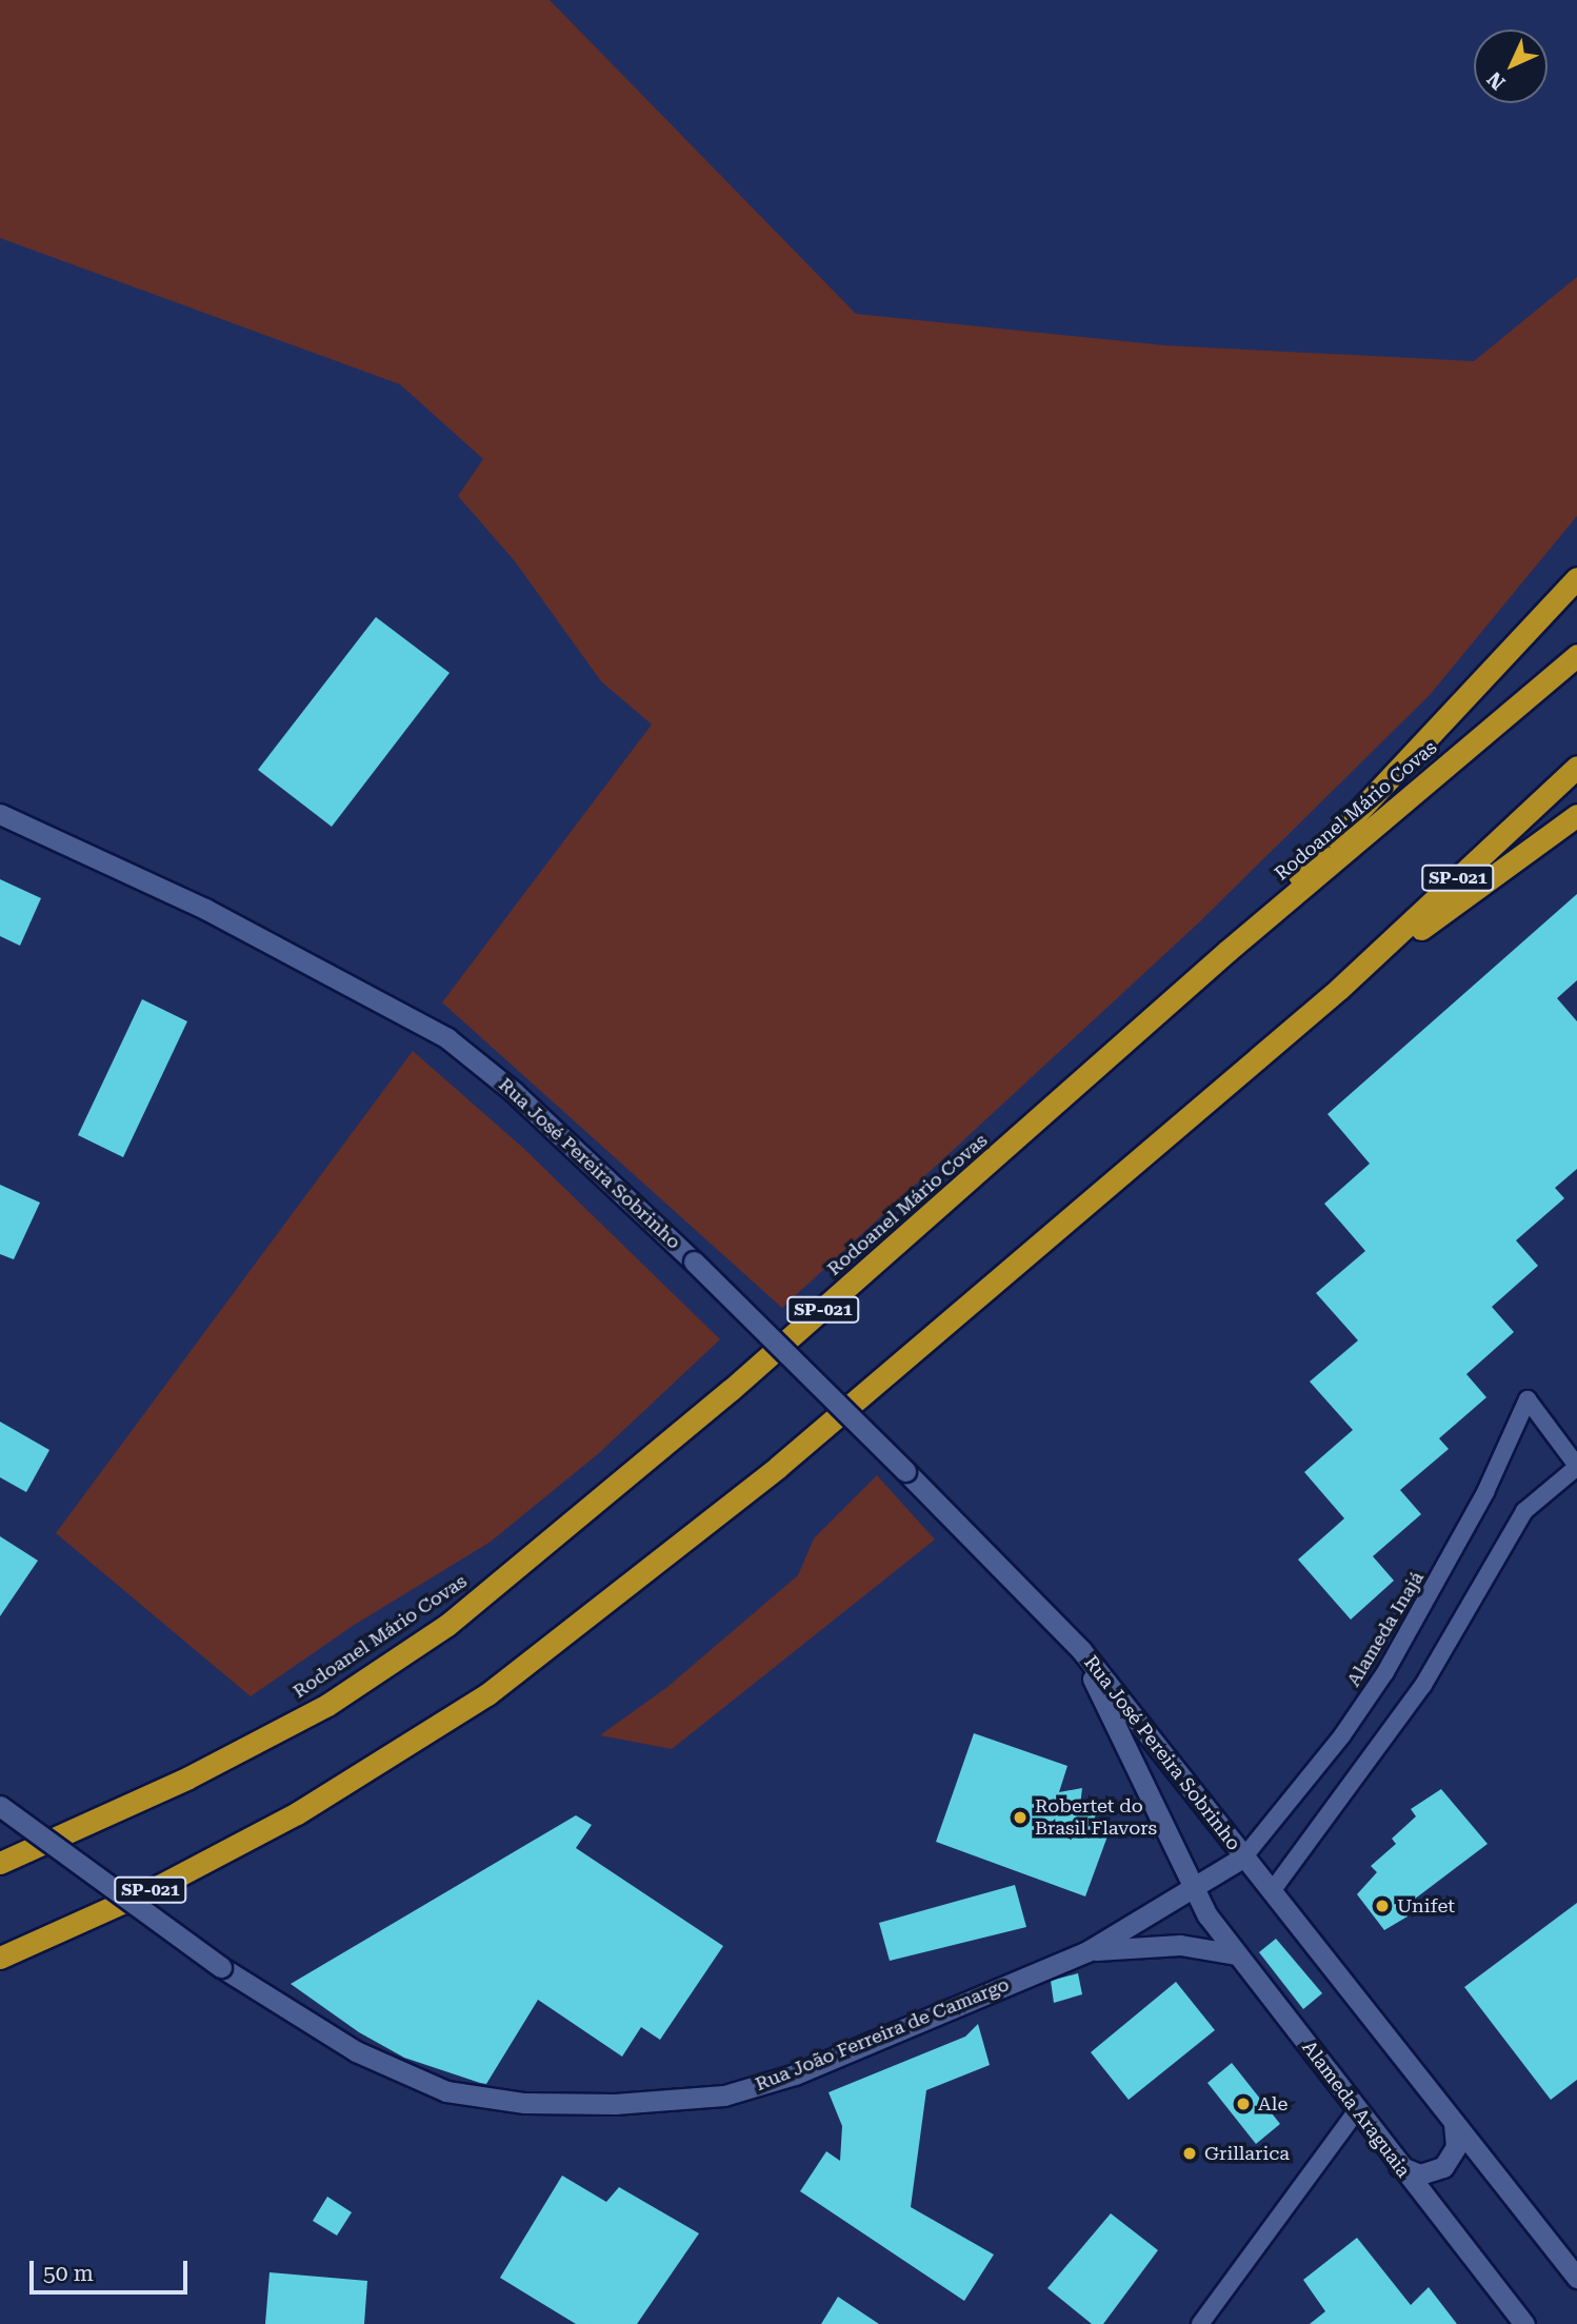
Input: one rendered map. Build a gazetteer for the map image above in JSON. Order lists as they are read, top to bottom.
{
  "streets": {
    "highway": ["Rodoanel Mário Covas", "SP-021"],
    "street": [
      "Rua José Pereira Sobrinho",
      "Alameda Inajá",
      "Rua João Ferreira de Camargo",
      "Alameda Araguaia"
    ]
  },
  "crossings": [
    ["Rua José Pereira Sobrinho", "Alameda Inajá"],
    ["Rua José Pereira Sobrinho", "Rua João Ferreira de Camargo"],
    ["Rua José Pereira Sobrinho", "Alameda Araguaia"],
    ["Alameda Inajá", "Rua João Ferreira de Camargo"],
    ["Rua João Ferreira de Camargo", "Alameda Araguaia"]
  ],
  "places": [
    "Robertet do Brasil Flavors",
    "Unifet",
    "Ale",
    "Grillarica"
  ],
  "scale_bar": "50 m",
  "north": "bottom left"
}
